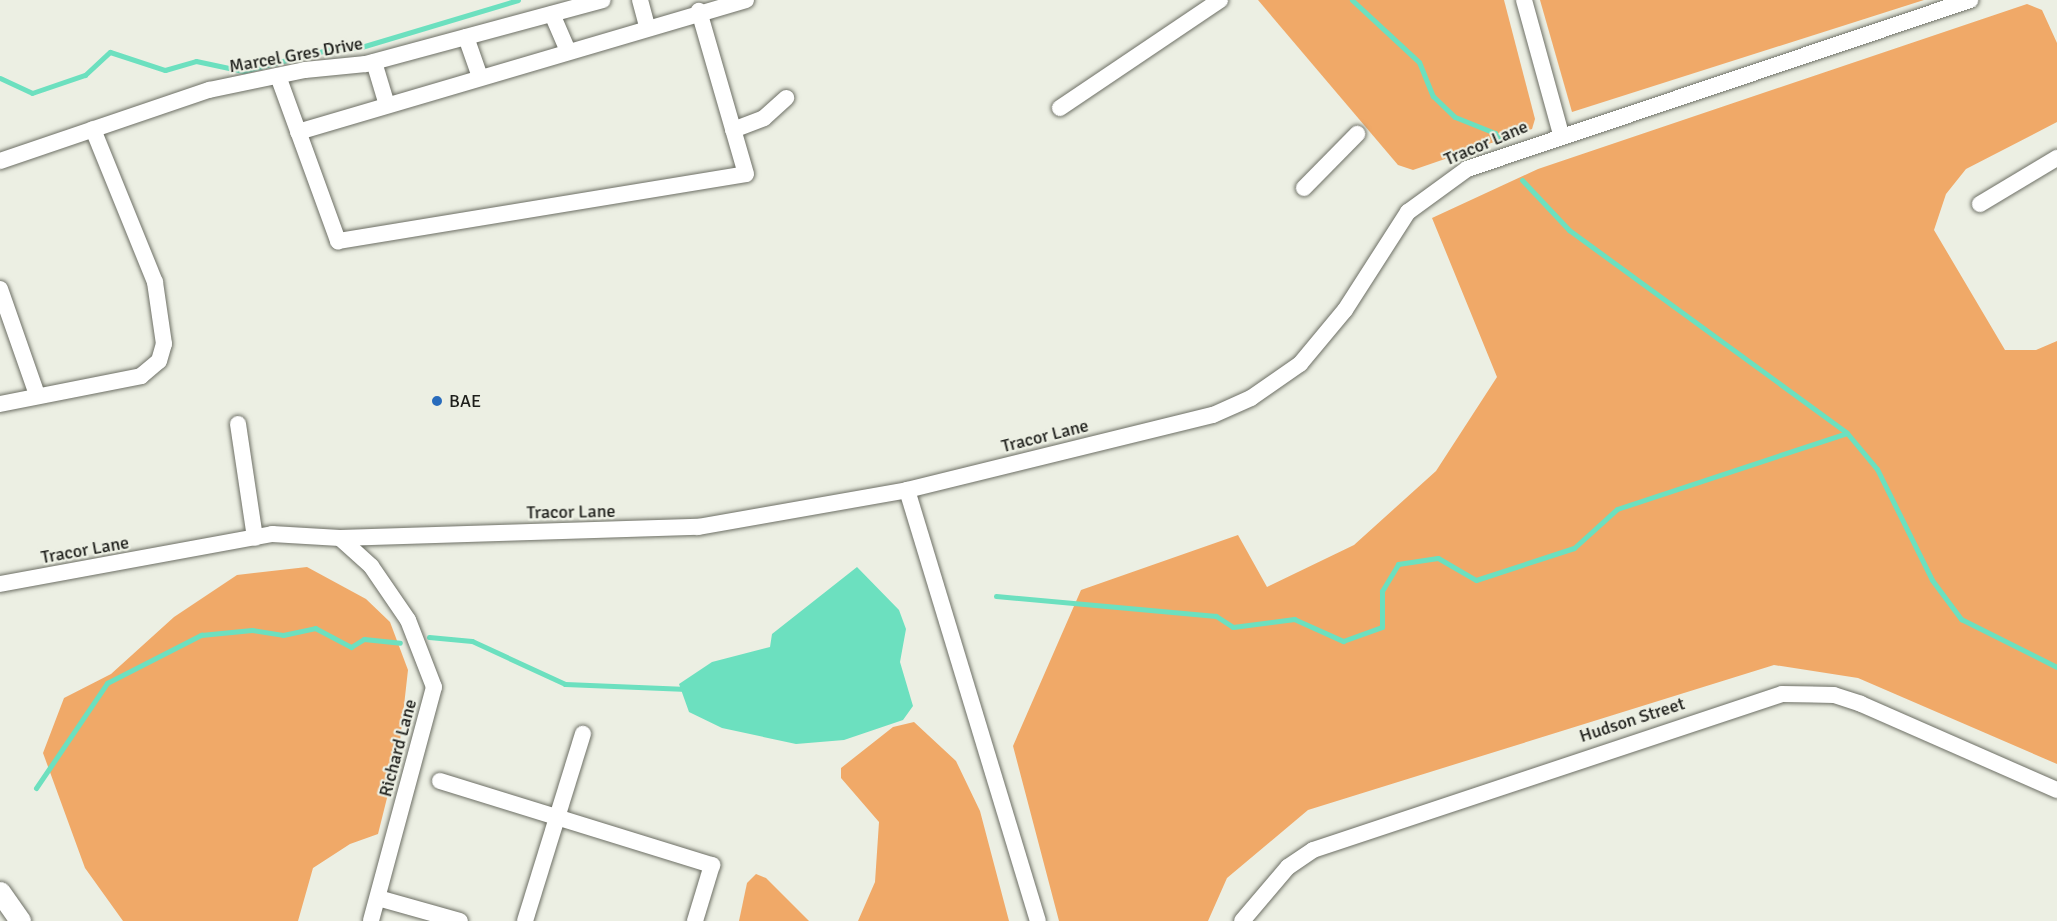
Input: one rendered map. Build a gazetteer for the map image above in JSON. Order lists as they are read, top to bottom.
{
  "streets": {
    "street": [
      "Marcel Gres Drive",
      "Tracor Lane",
      "Hudson Street",
      "Richard Lane"
    ]
  },
  "crossings": [
    ["Tracor Lane", "Richard Lane"]
  ],
  "places": ["BAE"]
}
